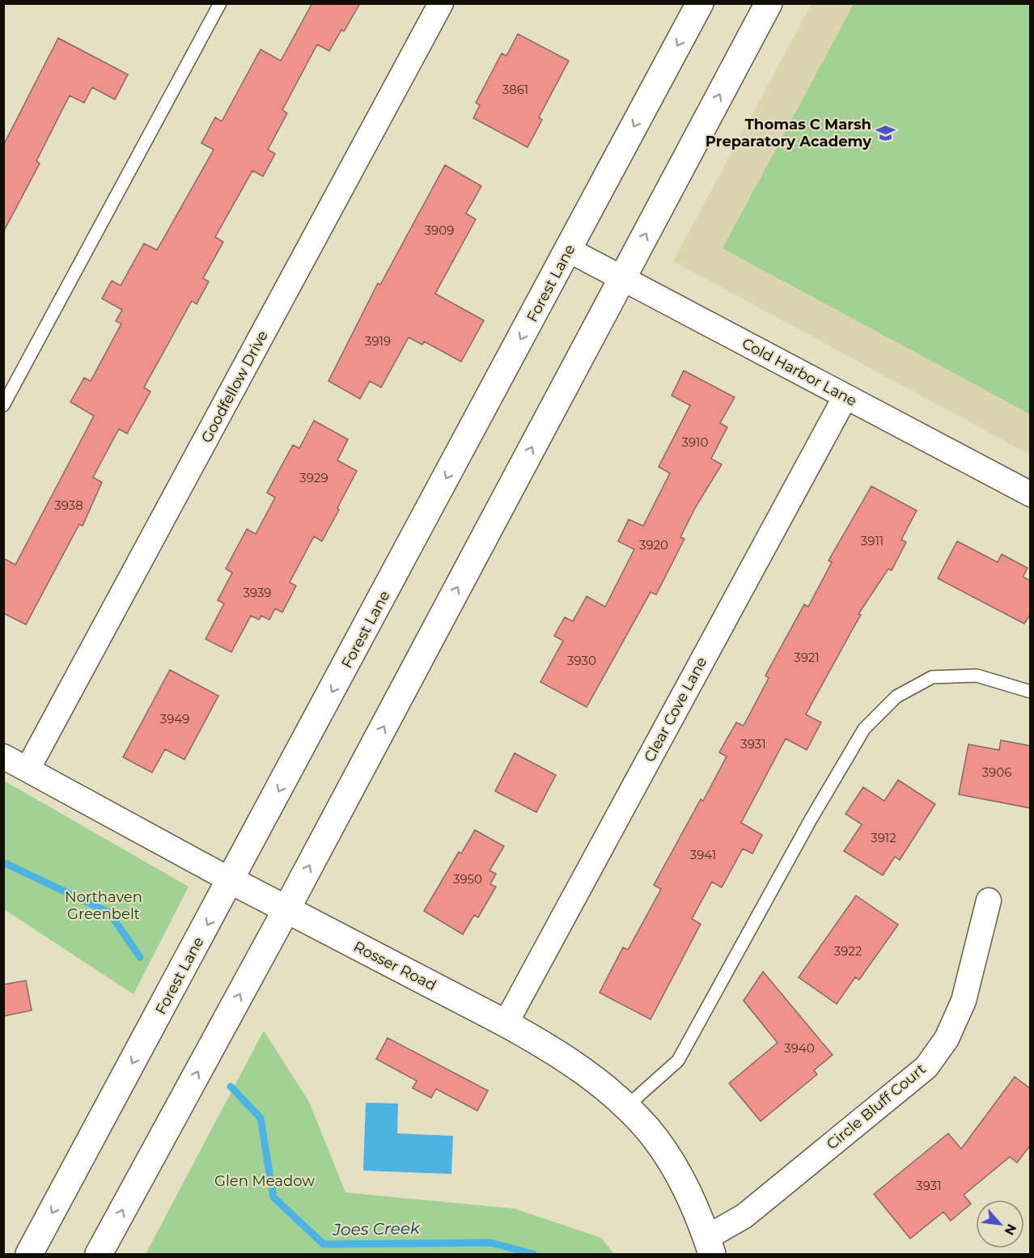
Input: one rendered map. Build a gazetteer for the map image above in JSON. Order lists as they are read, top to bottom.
{
  "streets": {
    "main road": ["Forest Lane", "Rosser Road"],
    "street": [
      "Cold Harbor Lane",
      "Goodfellow Drive",
      "Clear Cove Lane",
      "Circle Bluff Court"
    ]
  },
  "crossings": [
    ["Forest Lane", "Cold Harbor Lane"],
    ["Forest Lane", "Rosser Road"],
    ["Cold Harbor Lane", "Clear Cove Lane"],
    ["Goodfellow Drive", "Rosser Road"],
    ["Clear Cove Lane", "Rosser Road"],
    ["Rosser Road", "Circle Bluff Court"]
  ],
  "water": ["Joes Creek"],
  "parks": ["Northaven Greenbelt", "Glen Meadow"],
  "places": {
    "school or university": ["Thomas C Marsh Preparatory Academy"]
  },
  "house_numbers": [
    "3861",
    "3909",
    "3919",
    "3910",
    "3929",
    "3938",
    "3911",
    "3920",
    "3939",
    "3921",
    "3930",
    "3949",
    "3931",
    "3906",
    "3912",
    "3941",
    "3950",
    "3922",
    "3940",
    "3931"
  ],
  "north": "bottom right"
}
